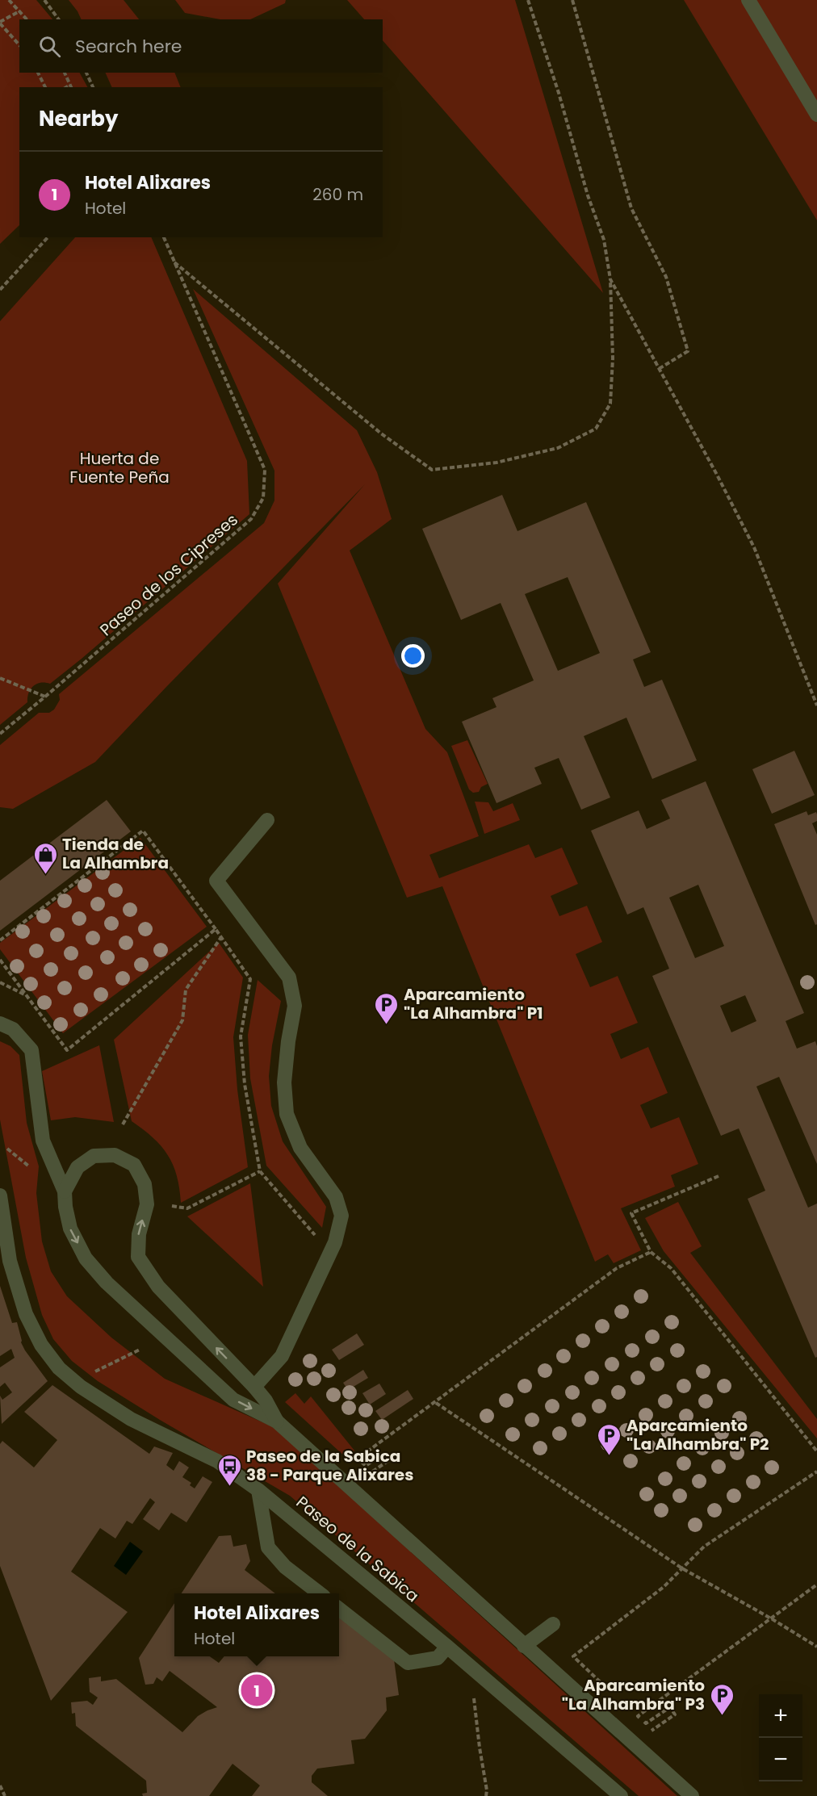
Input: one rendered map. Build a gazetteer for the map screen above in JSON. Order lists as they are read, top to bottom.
{
  "streets": {
    "street": ["Paseo de la Sabica"],
    "path": ["Paseo de los Cipreses"]
  },
  "parks": ["Huerta de Fuente Peña"],
  "places": {
    "shop": ["Tienda de La Alhambra"],
    "parking": ["Aparcamiento \"La Alhambra\" P1", "Aparcamiento \"La Alhambra\" P2", "Aparcamiento \"La Alhambra\" P3"],
    "bus stop": ["Paseo de la Sabica 38 - Parque Alixares"]
  },
  "page": {
    "search": "Search here",
    "heading": "Nearby",
    "list": [
      {
        "mark": "1",
        "name": "Hotel Alixares",
        "note": "Hotel",
        "value": "260 m"
      }
    ],
    "popup": ["Hotel Alixares", "Hotel"],
    "pins": "1",
    "map_buttons": ["+", "−"]
  }
}
